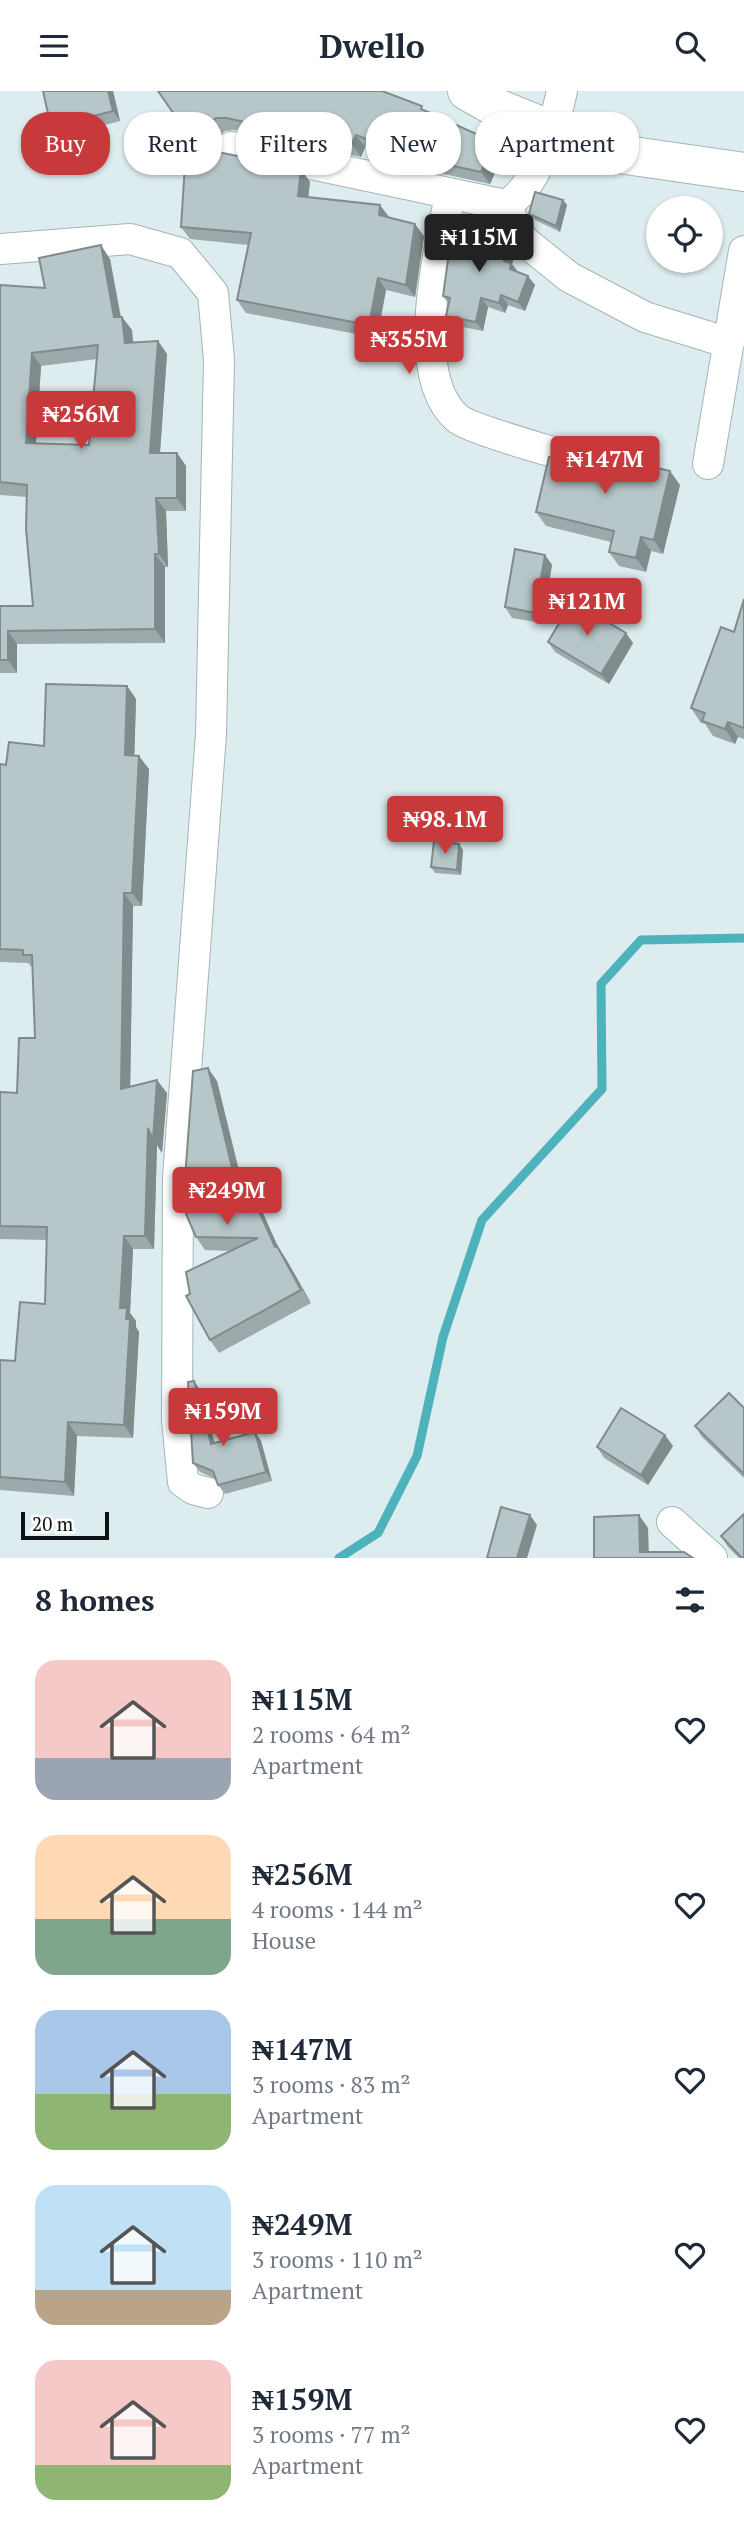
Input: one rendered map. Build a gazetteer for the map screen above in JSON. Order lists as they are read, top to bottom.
{
  "scale_bar": "20 m",
  "page": {
    "header": "Dwello",
    "chip": [
      "Buy",
      "Rent",
      "Filters",
      "New",
      "Apartment"
    ],
    "price": [
      "₦115M",
      "₦355M",
      "₦256M",
      "₦147M",
      "₦121M",
      "₦98.1M",
      "₦249M",
      "₦159M"
    ],
    "scale": "20 m",
    "heading": "8 homes",
    "list": [
      {
        "name": "₦115M",
        "note": "2 rooms · 64 m² · Apartment"
      },
      {
        "name": "₦256M",
        "note": "4 rooms · 144 m² · House"
      },
      {
        "name": "₦147M",
        "note": "3 rooms · 83 m² · Apartment"
      },
      {
        "name": "₦249M",
        "note": "3 rooms · 110 m² · Apartment"
      },
      {
        "name": "₦159M",
        "note": "3 rooms · 77 m² · Apartment"
      }
    ]
  }
}
